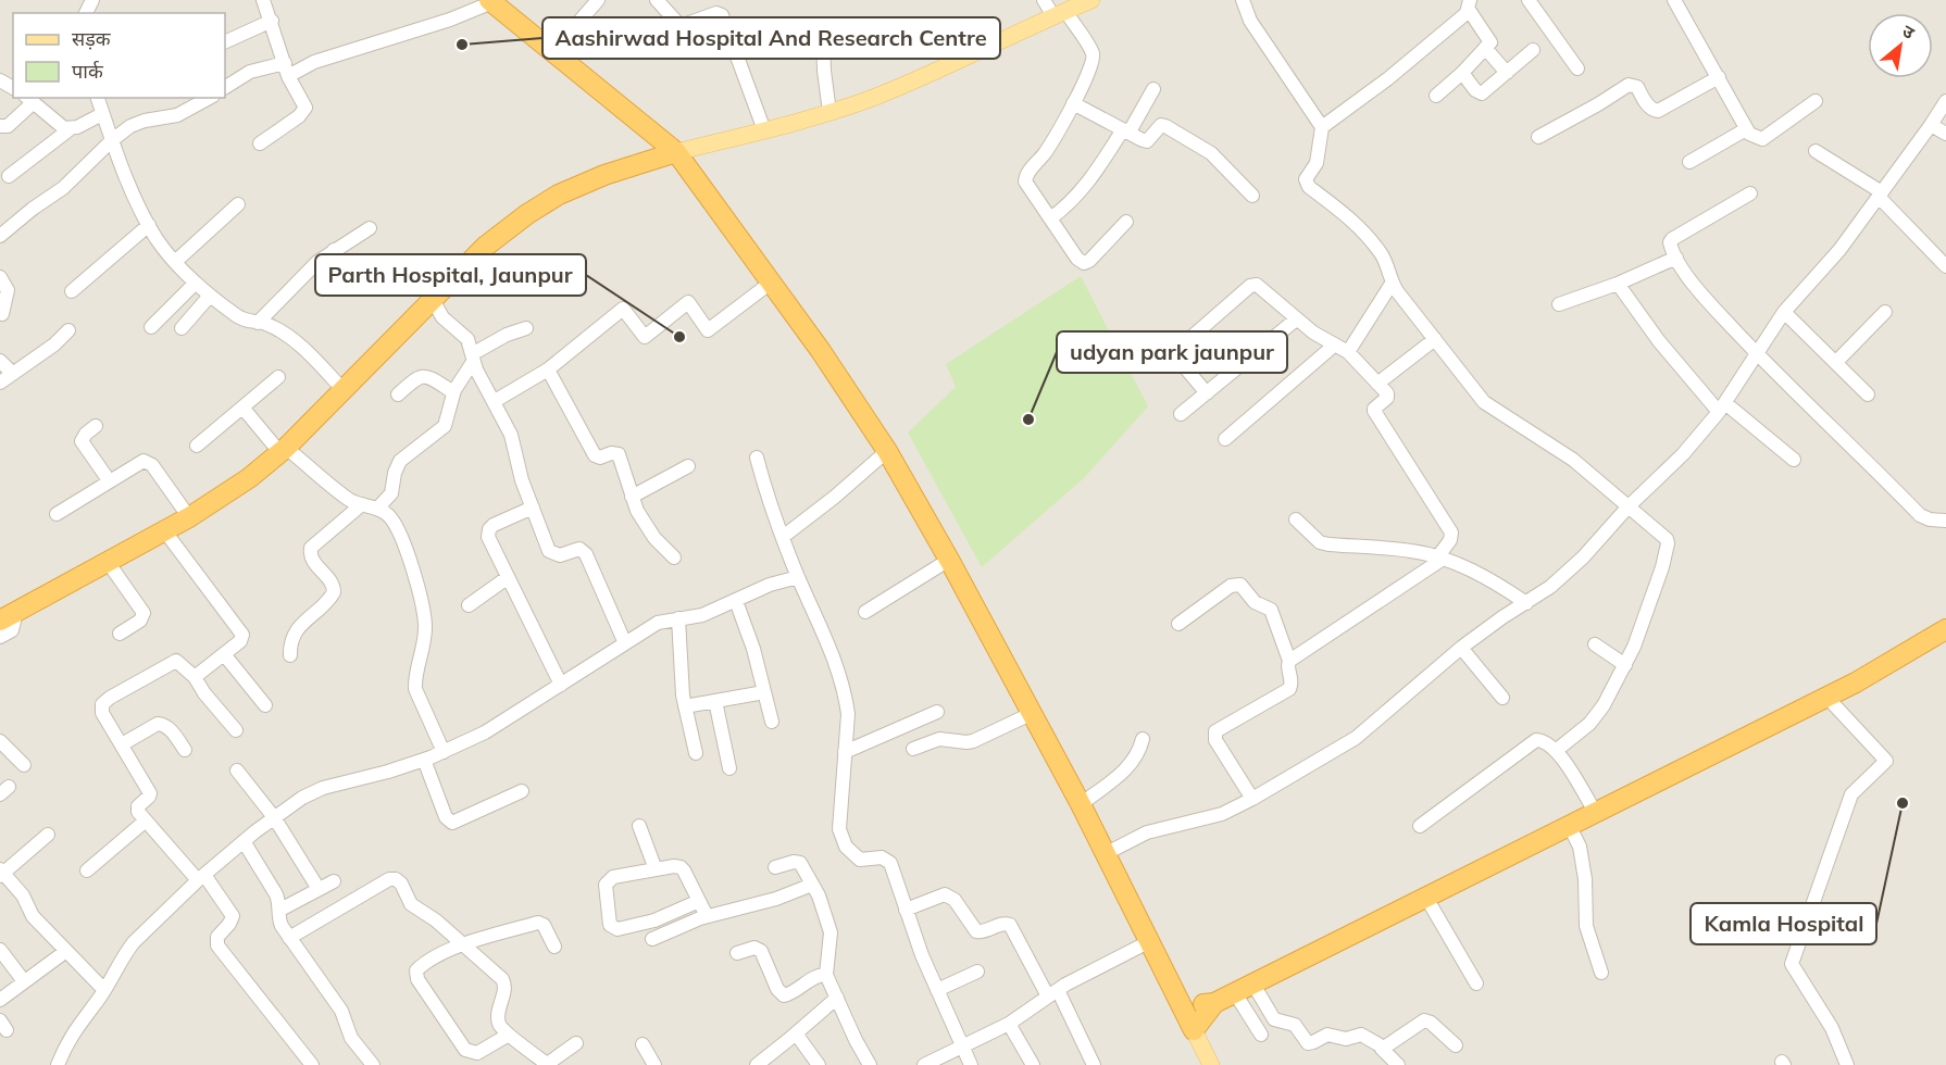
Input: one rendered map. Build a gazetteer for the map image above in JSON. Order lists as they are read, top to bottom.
{
  "places": [
    "Aashirwad Hospital And Research Centre",
    "Parth Hospital, Jaunpur",
    "udyan park jaunpur",
    "Kamla Hospital"
  ],
  "legend": ["सड़क", "पार्क"],
  "north": "top right"
}
